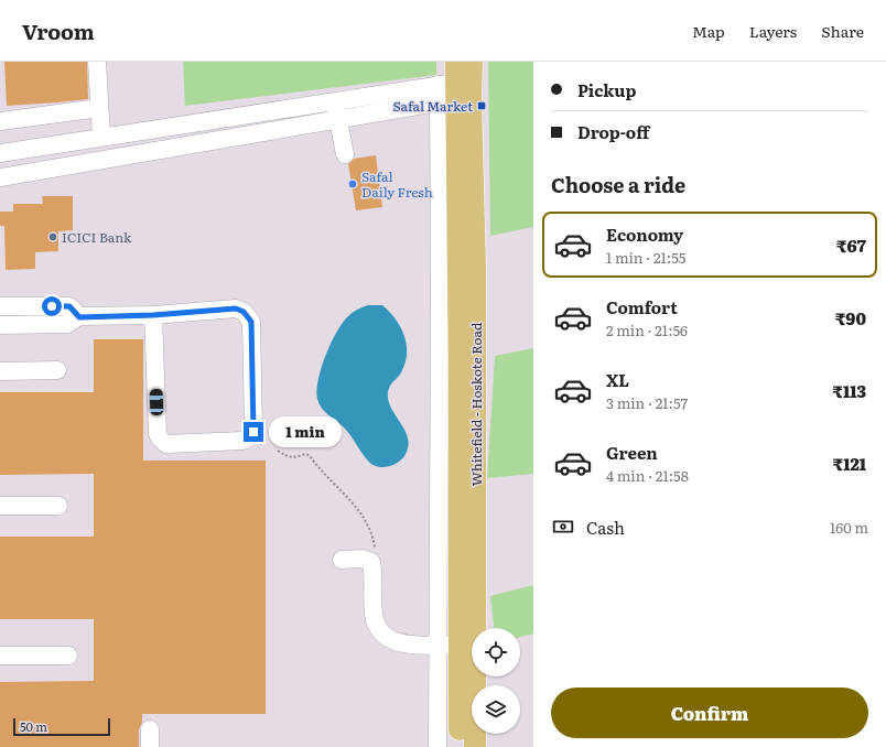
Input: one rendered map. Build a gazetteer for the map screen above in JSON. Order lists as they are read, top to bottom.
{
  "streets": {
    "main road": ["Whitefield - Hoskote Road"]
  },
  "places": {
    "transit": ["Safal Market"],
    "other": ["Safal Daily Fresh", "ICICI Bank"]
  },
  "scale_bar": "50 m",
  "page": {
    "header": "Vroom",
    "nav": ["Map", "Layers", "Share"],
    "banner": ["Pickup", "Drop-off"],
    "heading": "Choose a ride",
    "list": [
      {
        "name": "Economy",
        "note": "1 min · 21:55",
        "value": "₹67"
      },
      {
        "name": "Comfort",
        "note": "2 min · 21:56",
        "value": "₹90"
      },
      {
        "name": "XL",
        "note": "3 min · 21:57",
        "value": "₹113"
      },
      {
        "name": "Green",
        "note": "4 min · 21:58",
        "value": "₹121"
      }
    ],
    "bubble": "1 min",
    "pay": ["Cash", "160 m"],
    "buttons": "Confirm",
    "scale": "50 m"
  }
}
